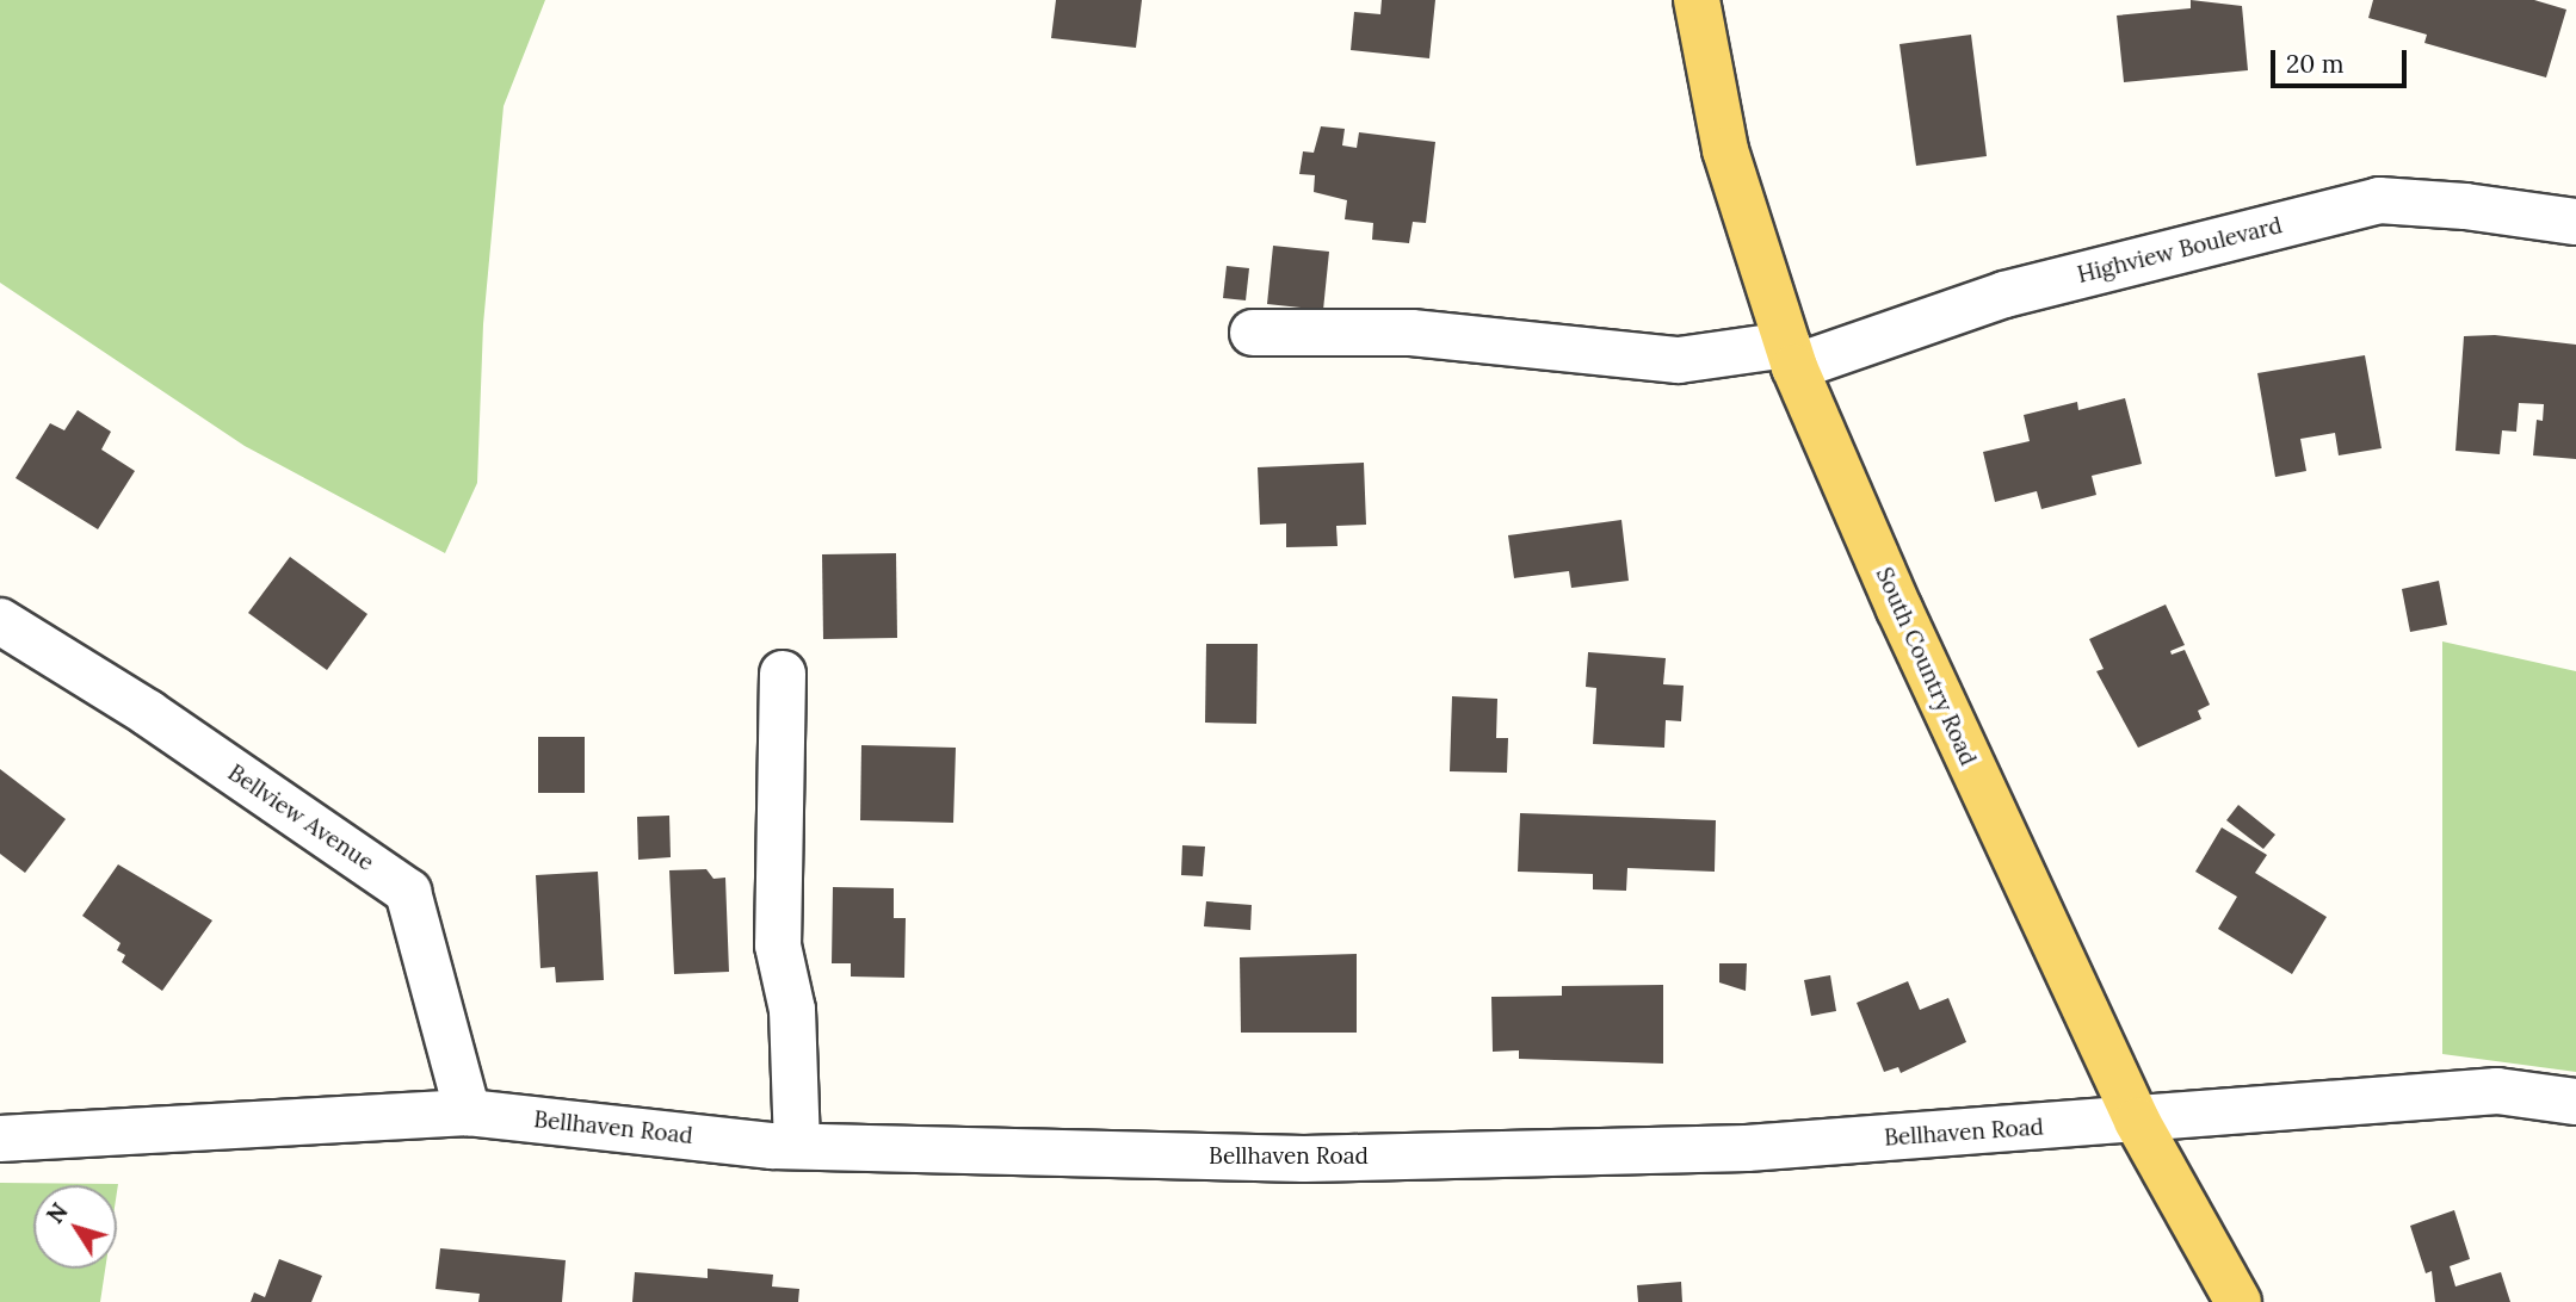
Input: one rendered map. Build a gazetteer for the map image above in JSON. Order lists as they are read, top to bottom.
{
  "streets": {
    "main road": ["South Country Road"],
    "street": ["Highview Boulevard", "Bellview Avenue", "Bellhaven Road"]
  },
  "crossings": [
    ["Highview Boulevard", "South Country Road"],
    ["South Country Road", "Bellhaven Road"],
    ["Bellview Avenue", "Bellhaven Road"]
  ],
  "scale_bar": "20 m",
  "north": "top left"
}
